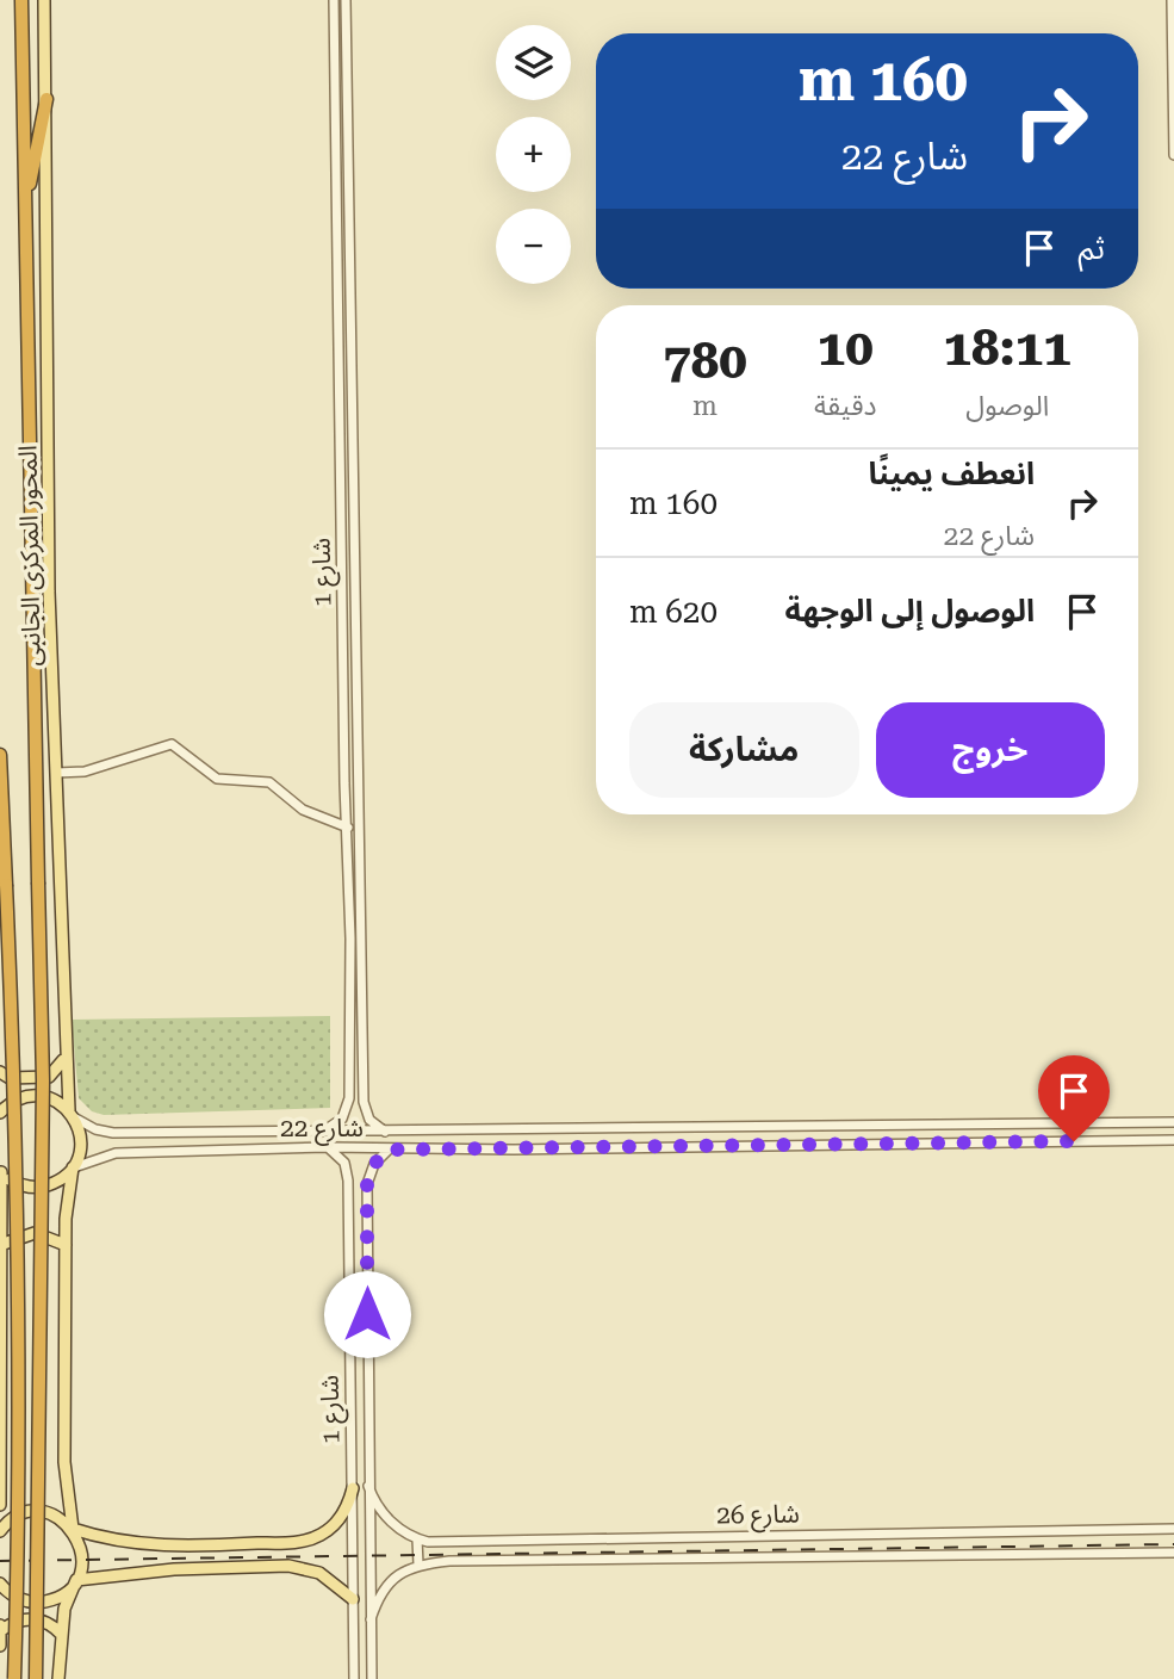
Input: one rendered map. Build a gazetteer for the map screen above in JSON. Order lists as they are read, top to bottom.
{
  "streets": {
    "main road": ["المحور المركزى الجانبى"],
    "street": ["شارع 1", "شارع 22", "شارع 26"]
  },
  "crossings": [
    ["المحور المركزى الجانبى", "شارع 22"],
    ["شارع 1", "شارع 22"]
  ],
  "page": {
    "map_buttons": ["+", "−"],
    "turn": ["160 m", "شارع 22"],
    "then": "ثم",
    "eta": [
      "18:11",
      "الوصول",
      "10",
      "دقيقة",
      "780",
      "m"
    ],
    "list": [
      {
        "name": "انعطف يمينًا",
        "note": "شارع 22",
        "value": "160 m"
      },
      {
        "name": "الوصول إلى الوجهة",
        "value": "620 m"
      }
    ],
    "buttons": ["خروج", "مشاركة"]
  }
}
